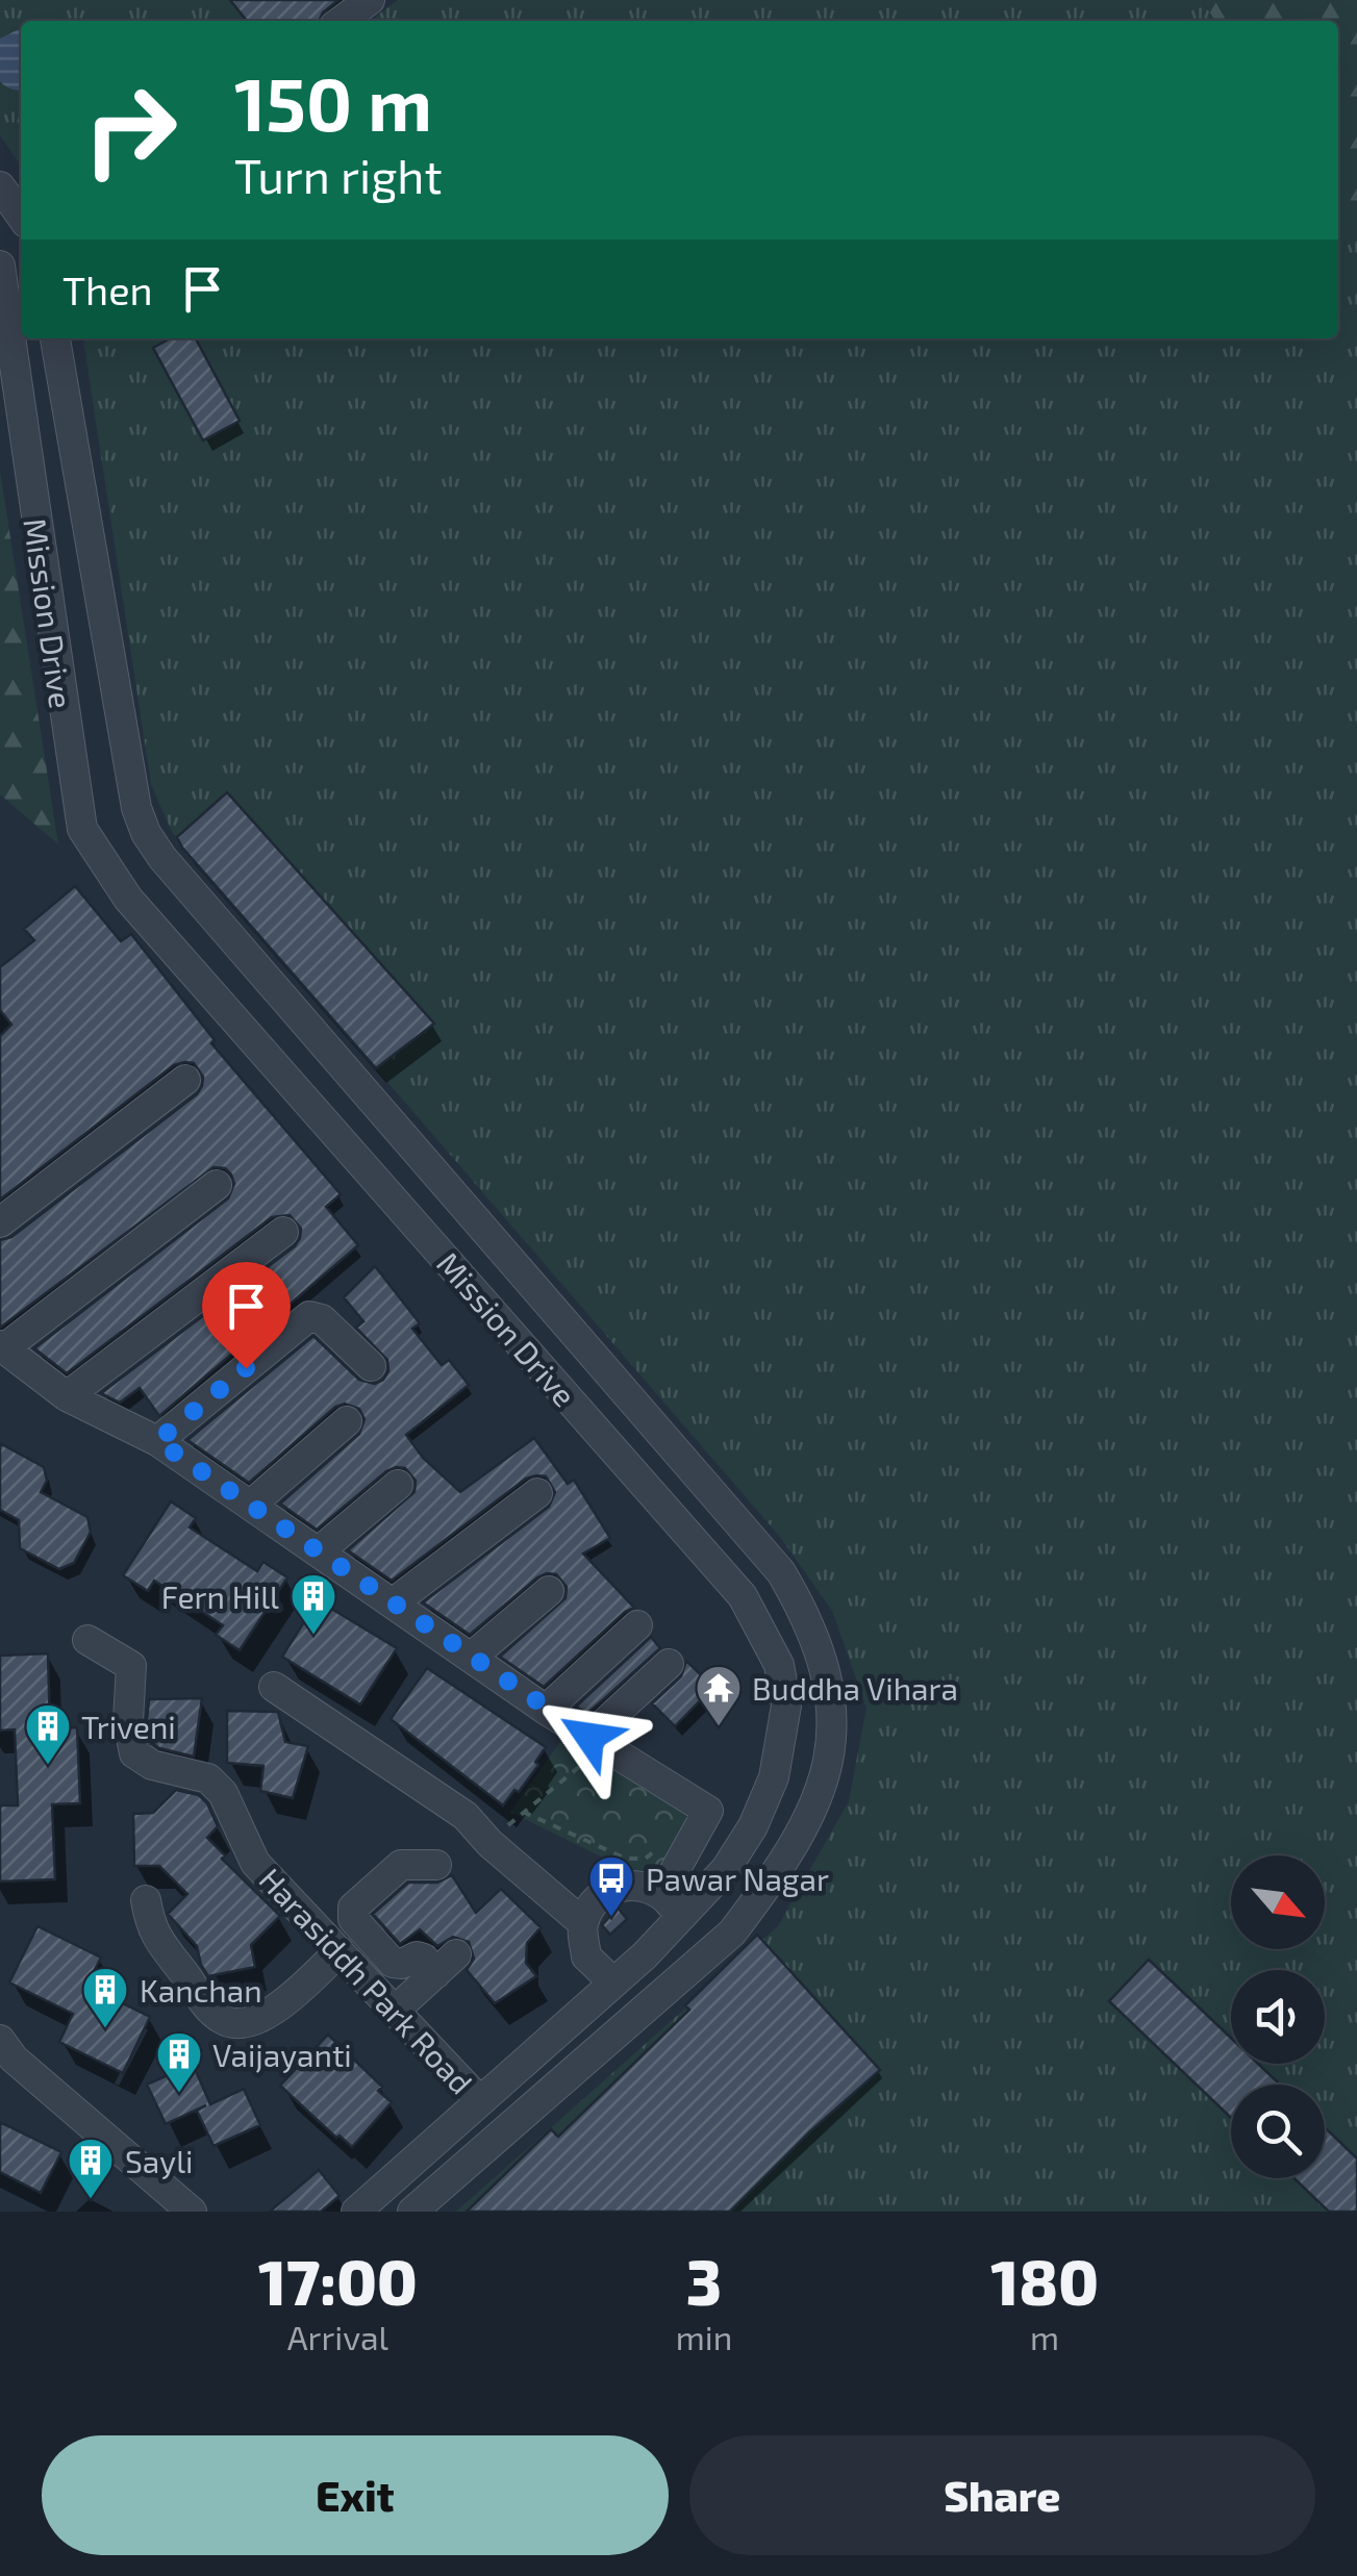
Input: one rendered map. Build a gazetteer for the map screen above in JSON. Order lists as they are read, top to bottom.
{
  "streets": {
    "street": ["Mission Drive", "Harasiddh Park Road"]
  },
  "crossings": [
    ["Mission Drive", "Harasiddh Park Road"]
  ],
  "places": {
    "building": [
      "Fern Hill",
      "Triveni",
      "Kanchan",
      "Vaijayanti",
      "Sayli"
    ],
    "temple": ["Buddha Vihara"],
    "bus stop": ["Pawar Nagar"]
  },
  "north": "bottom right",
  "page": {
    "turn": ["150 m", "Turn right"],
    "then": "Then",
    "eta": [
      "17:00",
      "Arrival",
      "3",
      "min",
      "180",
      "m"
    ],
    "buttons": ["Exit", "Share"]
  }
}
